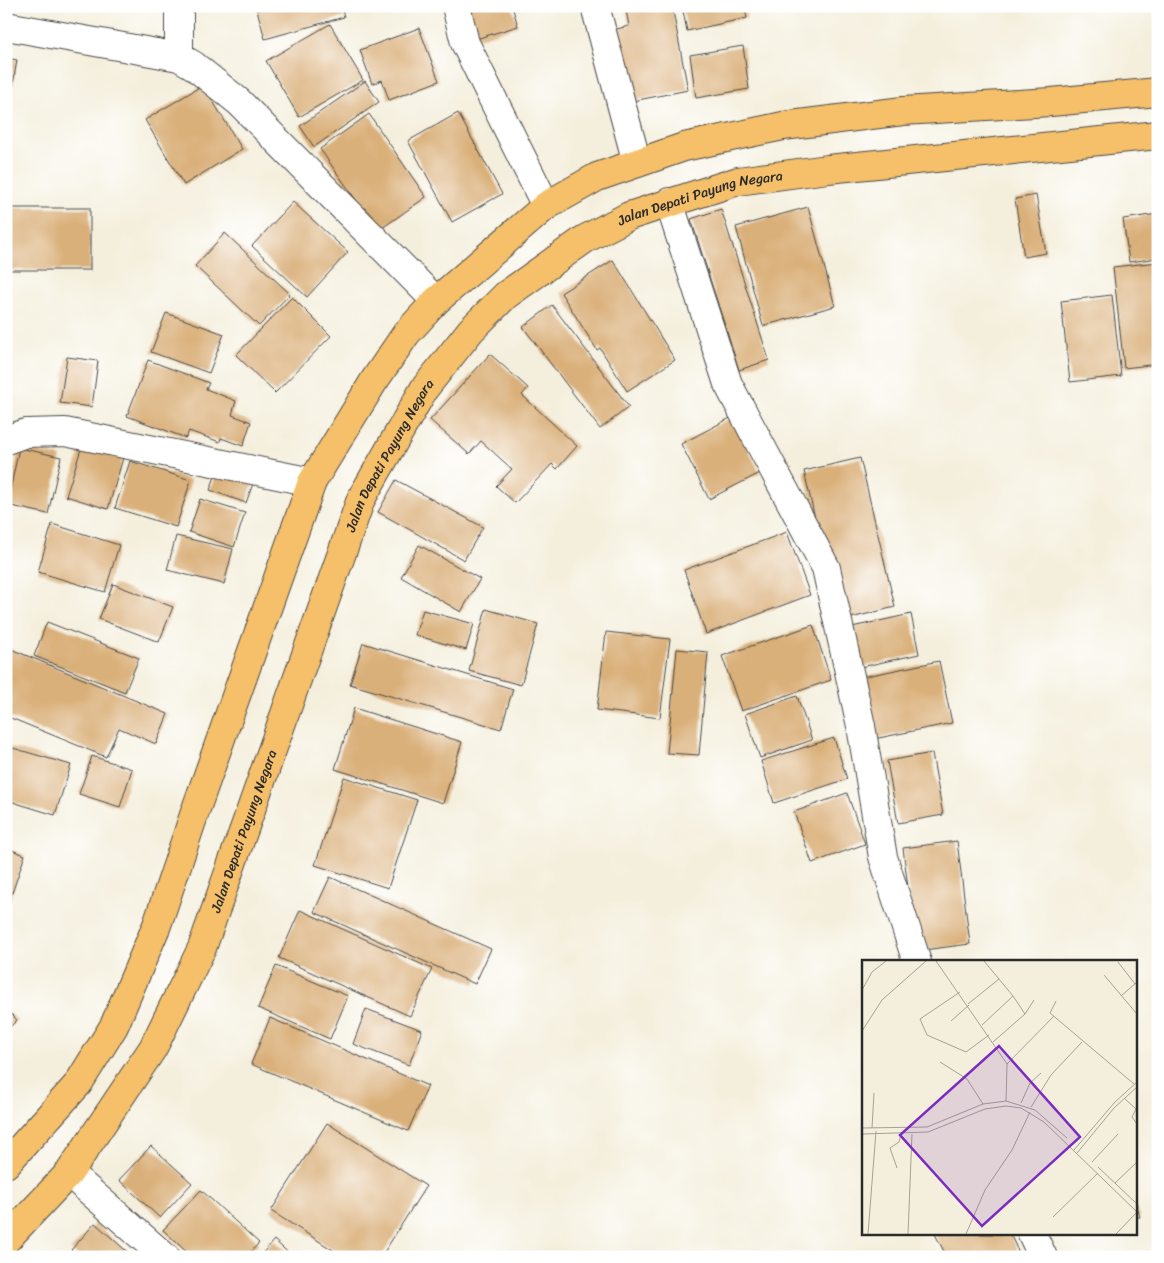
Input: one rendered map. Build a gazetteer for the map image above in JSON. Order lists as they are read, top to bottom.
{
  "streets": {
    "highway": ["Jalan Depati Payung Negara"]
  }
}
